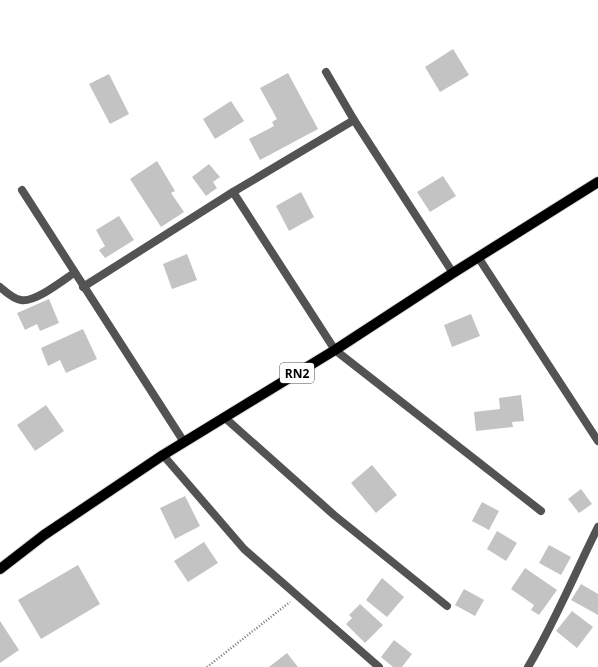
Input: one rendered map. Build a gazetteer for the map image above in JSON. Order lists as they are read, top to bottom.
{
  "streets": {
    "main road": ["RN2"]
  }
}
